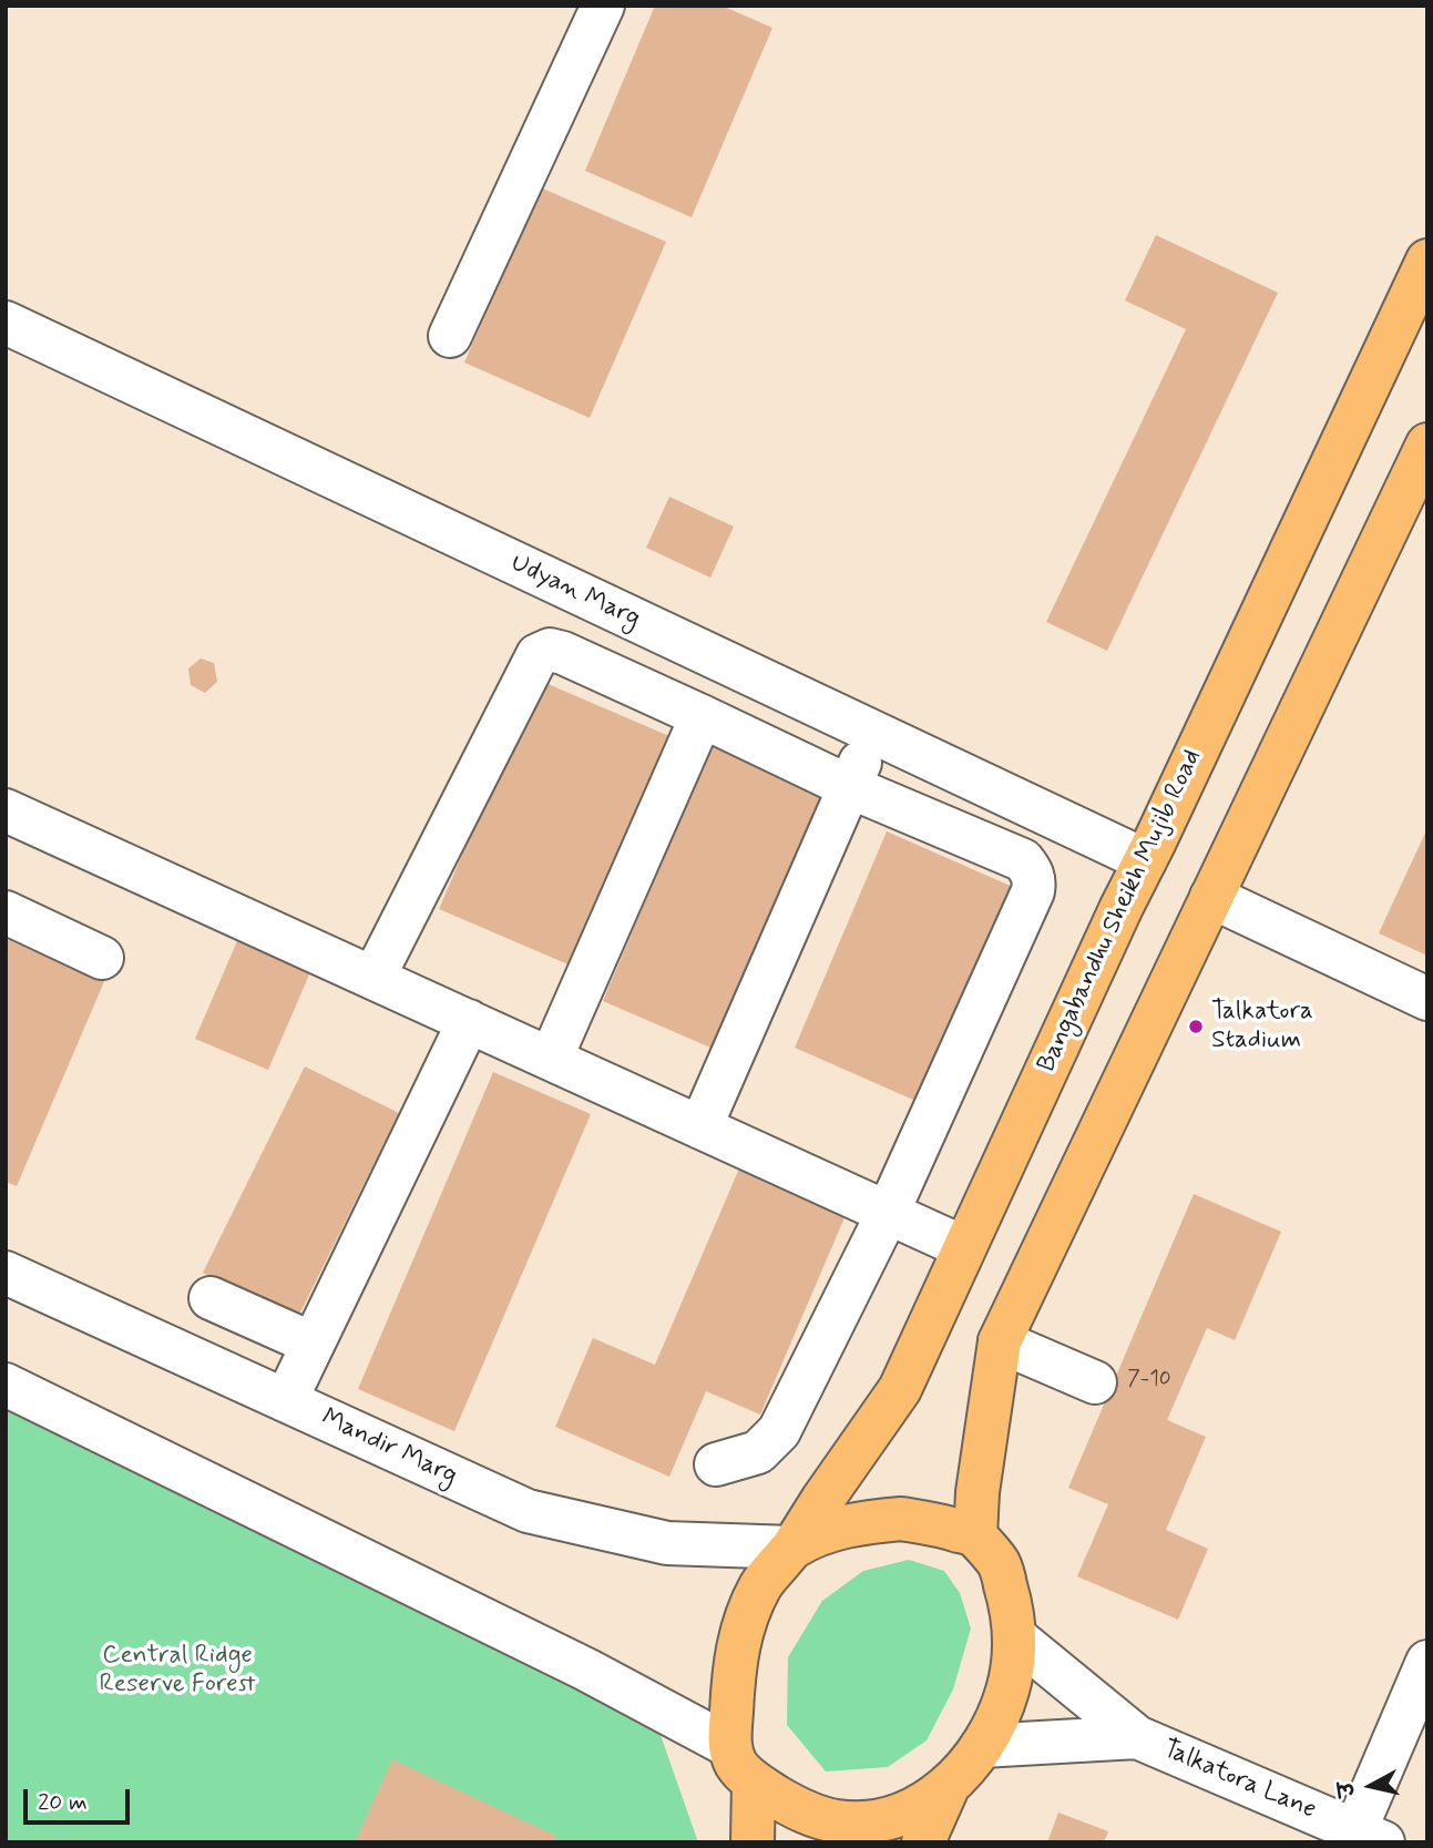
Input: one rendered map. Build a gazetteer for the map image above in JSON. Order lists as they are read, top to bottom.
{
  "streets": {
    "main road": ["Bangabandhu Sheikh Mujib Road"],
    "street": ["Udyan Marg", "Mandir Marg", "Talkatora Lane"]
  },
  "crossings": [
    ["Udyan Marg", "Bangabandhu Sheikh Mujib Road"],
    ["Bangabandhu Sheikh Mujib Road", "Mandir Marg"]
  ],
  "parks": ["Central Ridge Reserve Forest"],
  "places": ["Talkatora Stadium"],
  "house_numbers": ["7-10"],
  "scale_bar": "20 m",
  "north": "left"
}
